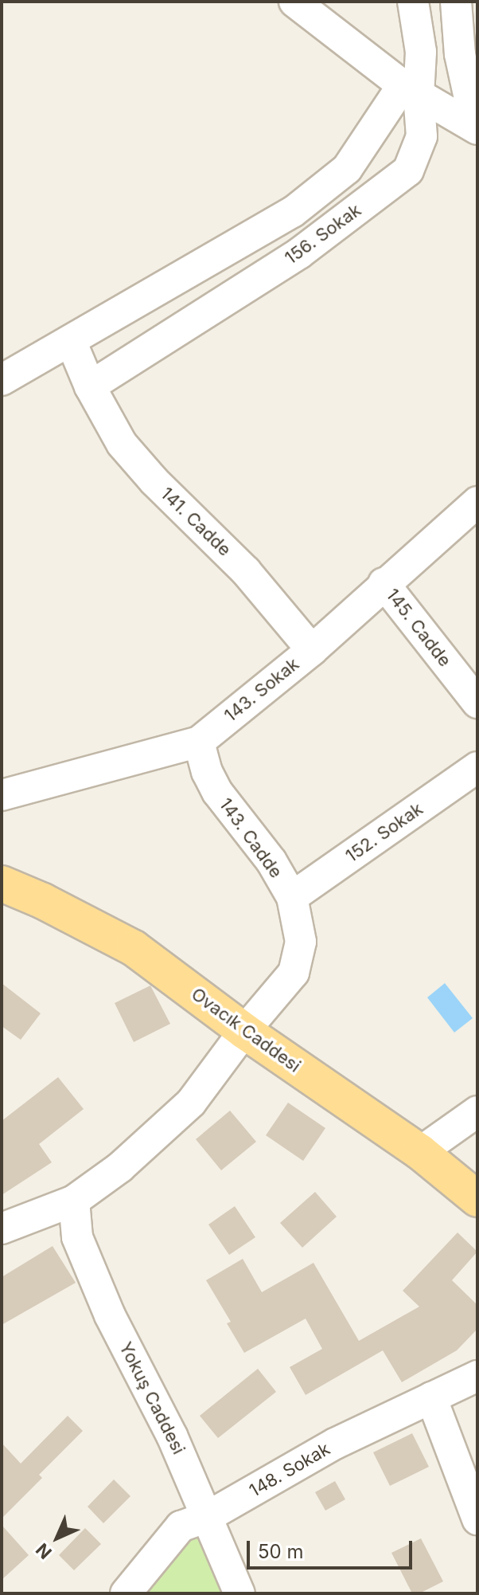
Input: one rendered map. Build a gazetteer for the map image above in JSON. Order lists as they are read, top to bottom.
{
  "streets": {
    "main road": ["Ovacık Caddesi"],
    "street": [
      "156. Sokak",
      "141. Cadde",
      "145. Cadde",
      "143. Sokak",
      "152. Sokak",
      "143. Cadde",
      "Yokuş Caddesi",
      "148. Sokak"
    ]
  },
  "crossings": [
    ["156. Sokak", "141. Cadde"],
    ["141. Cadde", "143. Sokak"],
    ["145. Cadde", "143. Sokak"],
    ["143. Sokak", "143. Cadde"],
    ["152. Sokak", "143. Cadde"],
    ["143. Cadde", "Ovacık Caddesi"],
    ["143. Cadde", "Yokuş Caddesi"],
    ["Yokuş Caddesi", "148. Sokak"]
  ],
  "scale_bar": "50 m",
  "north": "bottom left"
}
